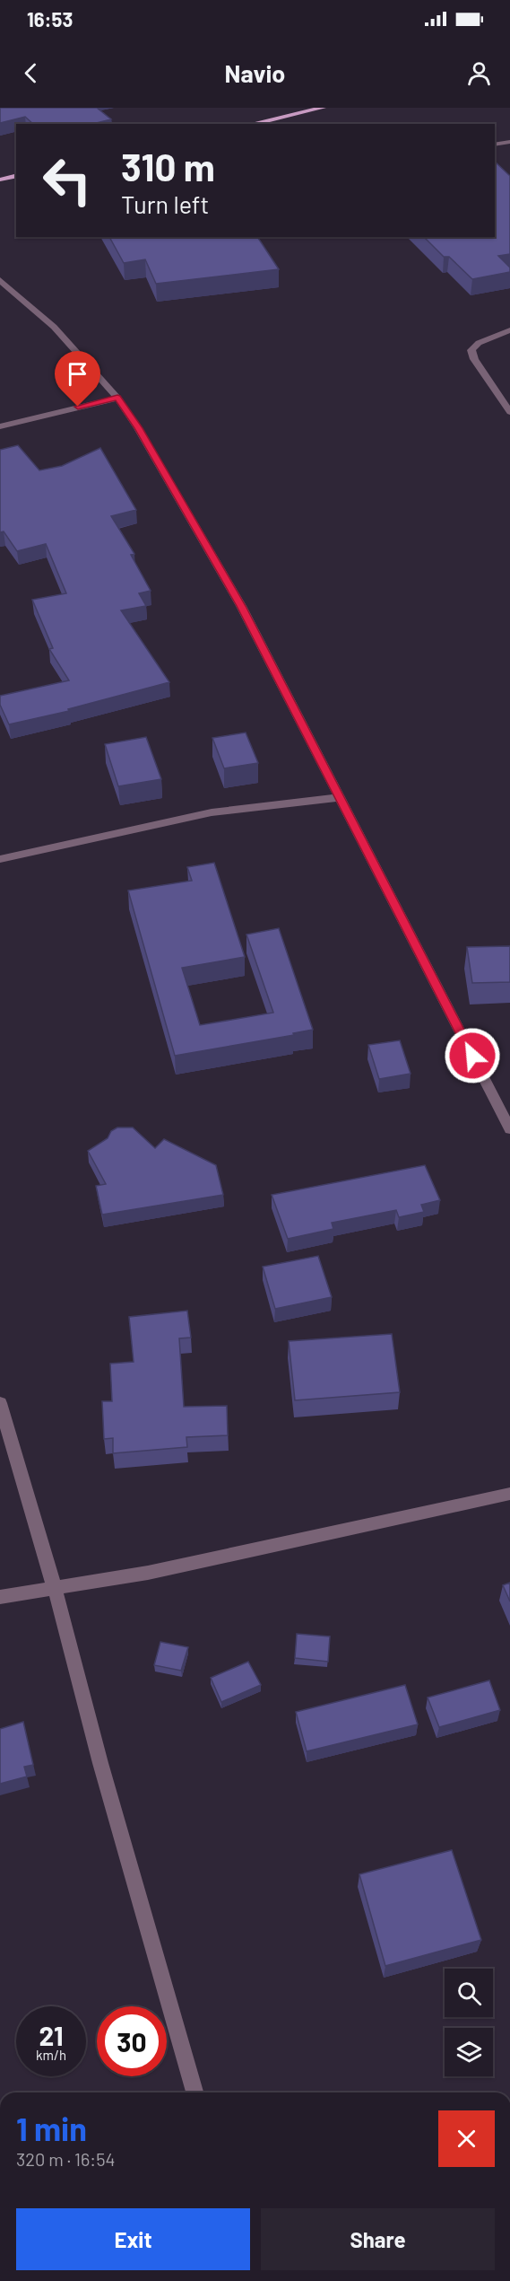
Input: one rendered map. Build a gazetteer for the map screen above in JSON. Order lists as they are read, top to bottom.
{
  "page": {
    "status": "16:53",
    "header": "Navio",
    "turn": ["310 m", "Turn left"],
    "speed": "21 km/h",
    "limit": "30",
    "heading": ["1 min", "320 m · 16:54"],
    "buttons": ["Exit", "Share"]
  }
}
